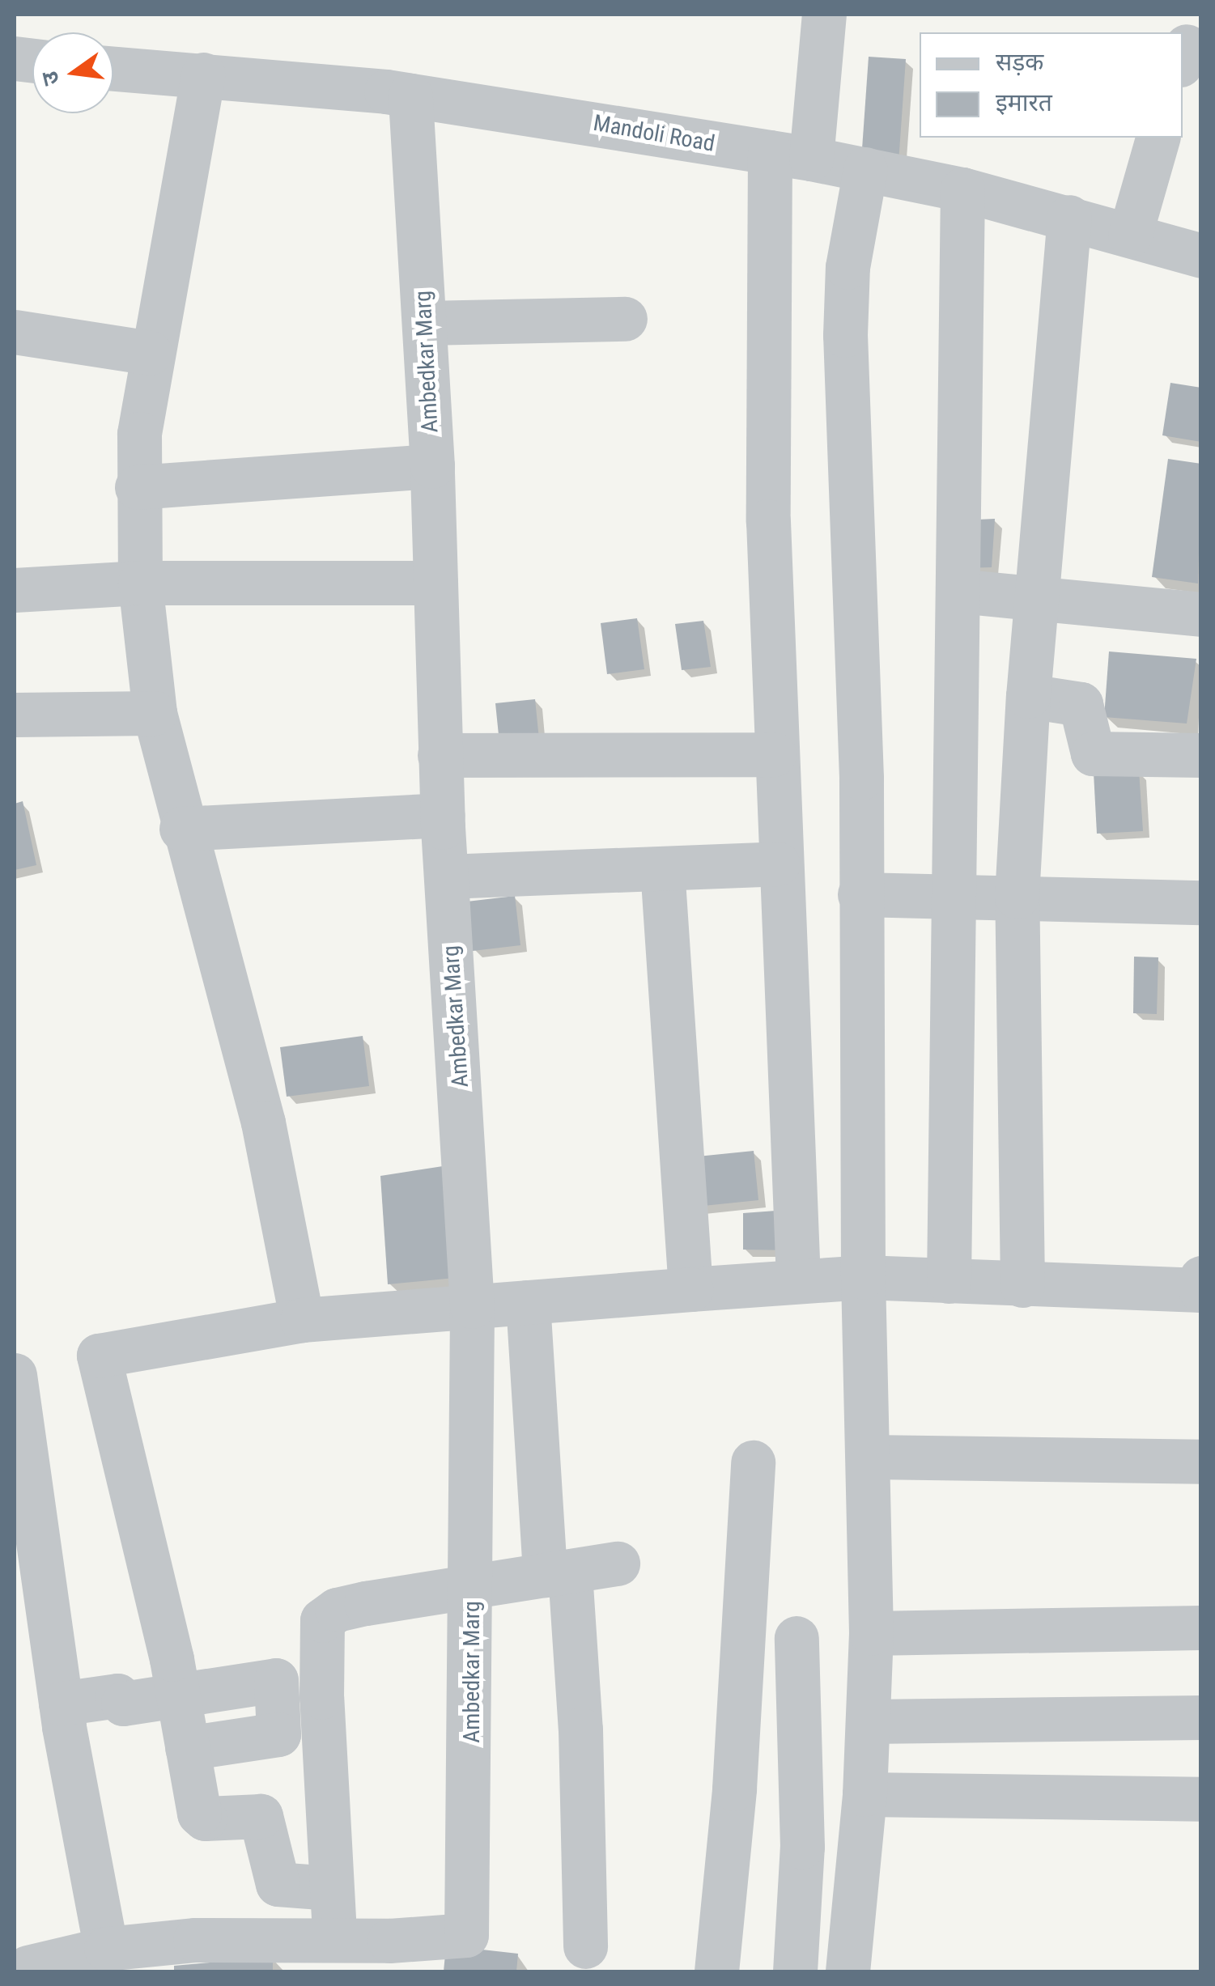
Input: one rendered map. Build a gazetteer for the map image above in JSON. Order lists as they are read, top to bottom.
{
  "streets": {
    "street": ["Mandoli Road", "Ambedkar Marg"]
  },
  "crossings": [
    ["Mandoli Road", "Ambedkar Marg"]
  ],
  "legend": ["सड़क", "इमारत"],
  "north": "left"
}
